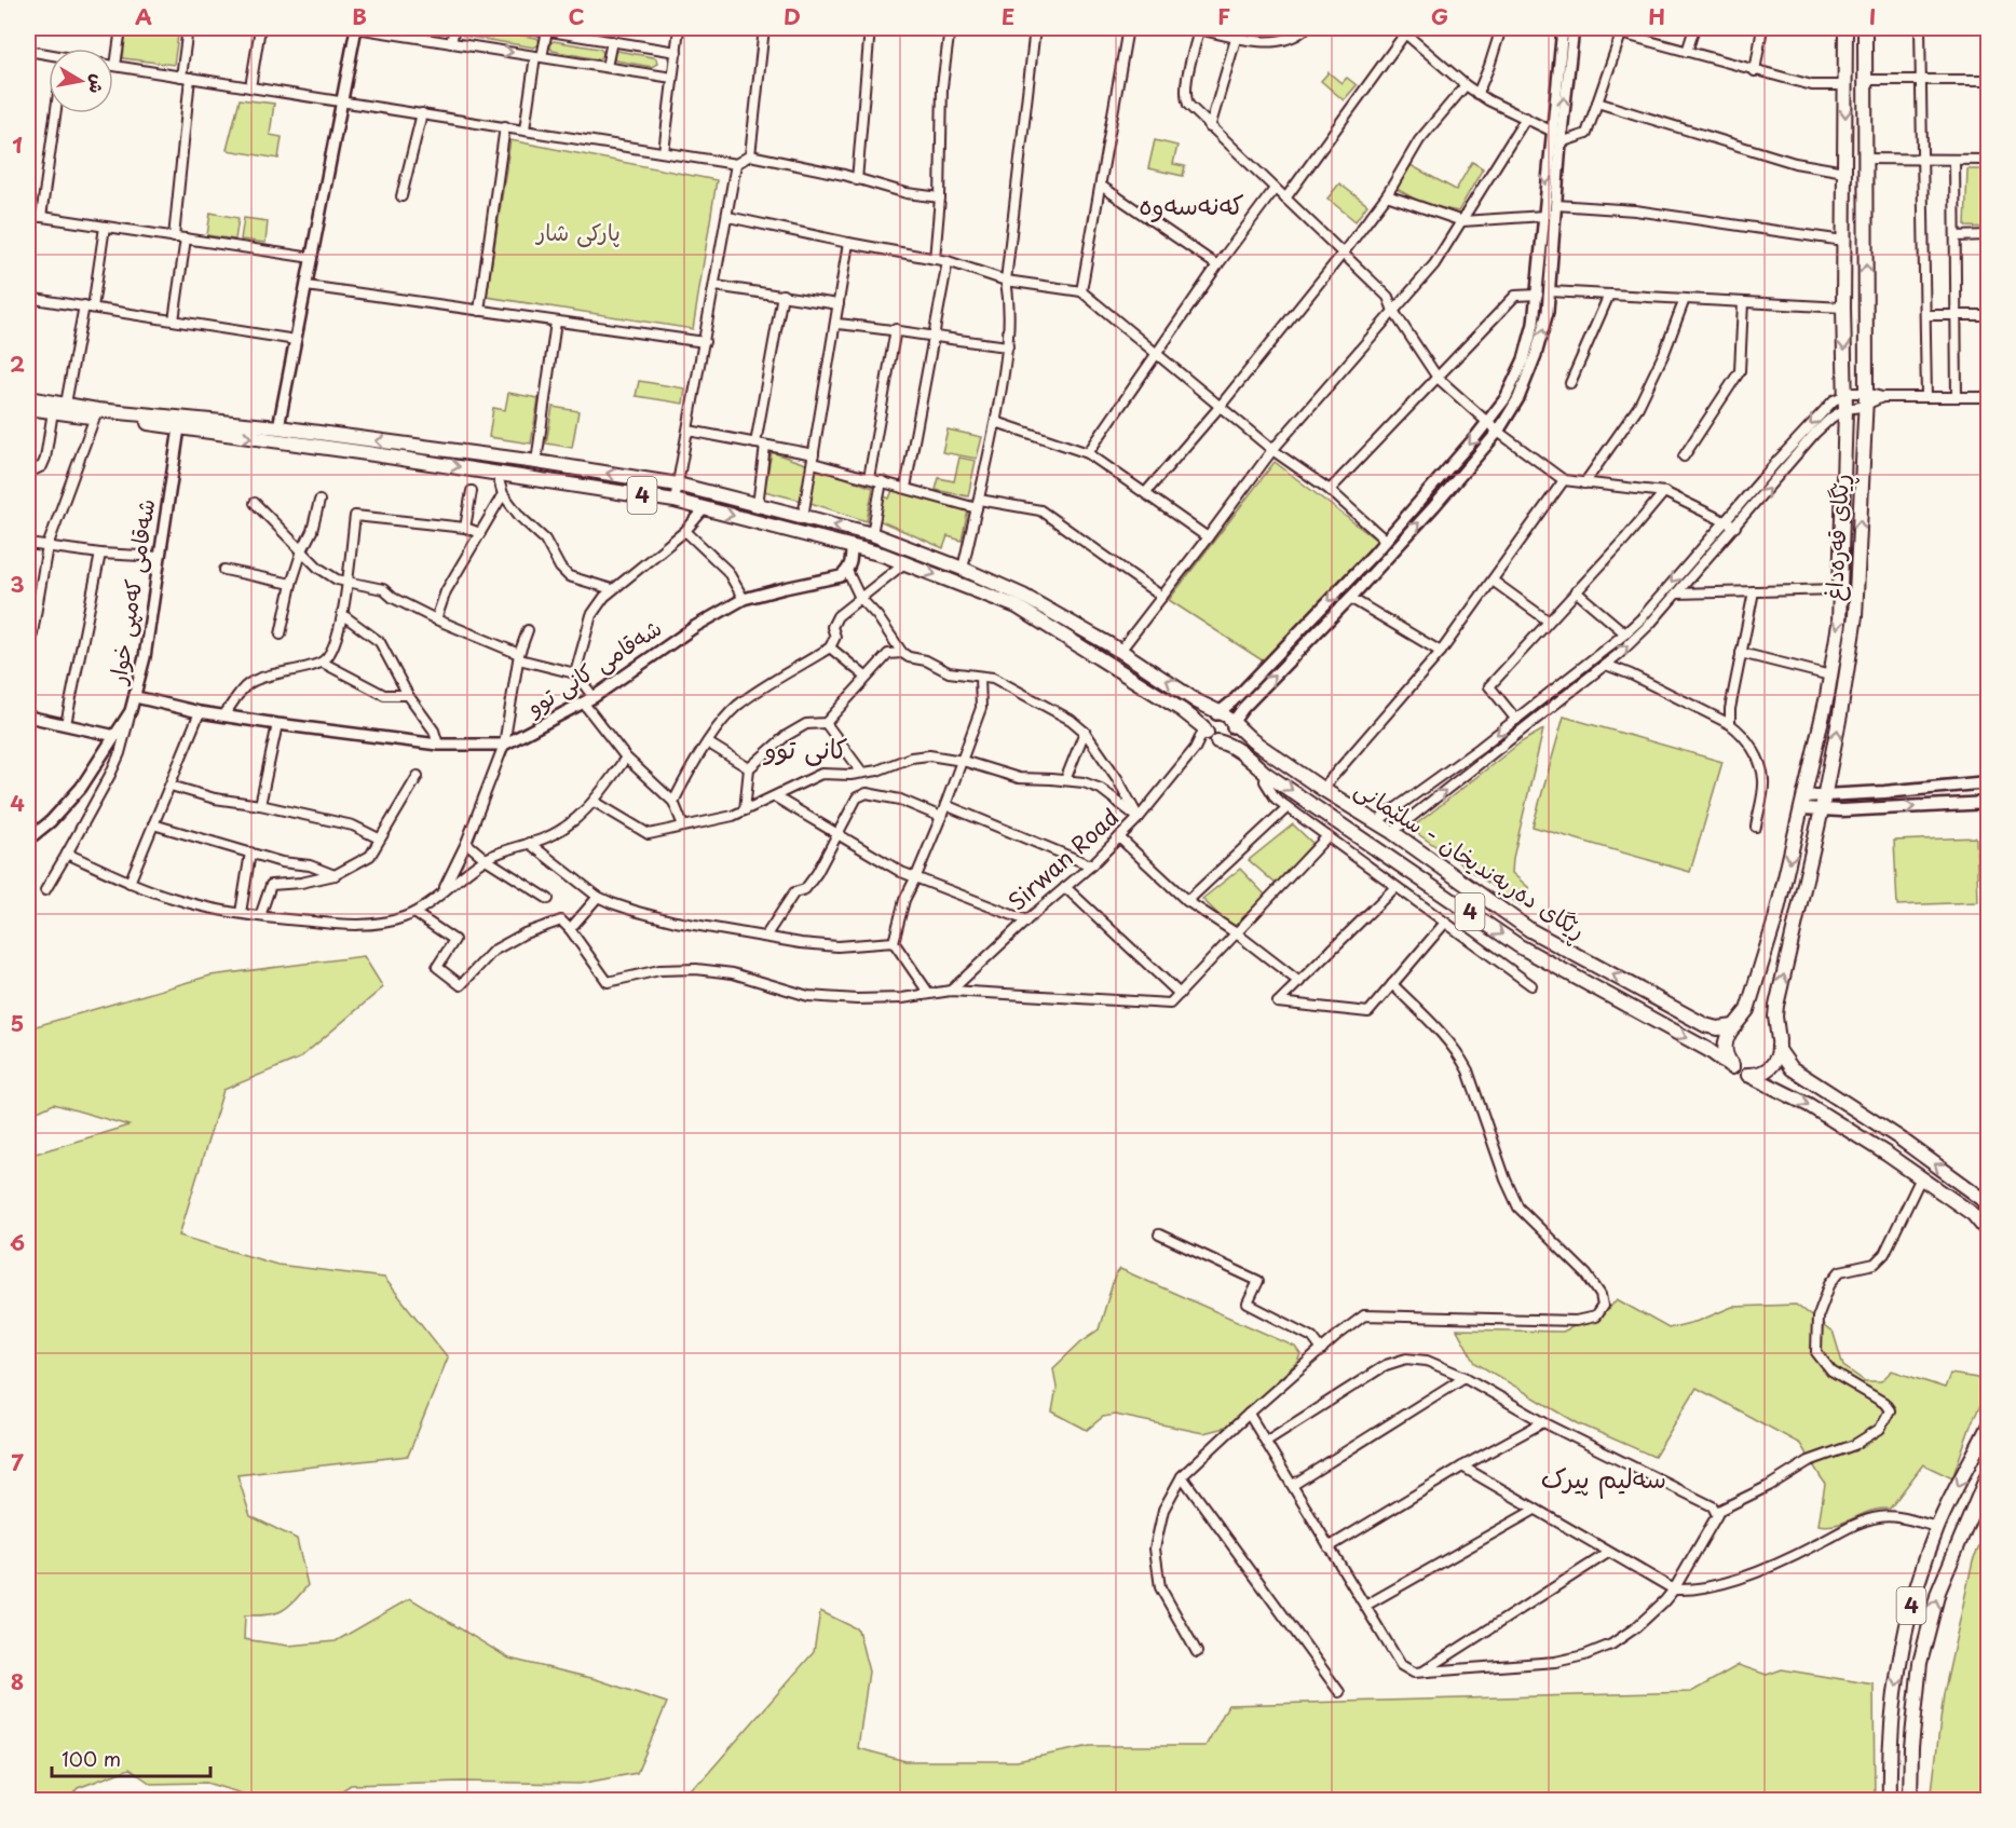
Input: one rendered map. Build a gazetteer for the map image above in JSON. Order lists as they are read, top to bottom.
{
  "streets": {
    "main road": ["4", "ڕێگای قەرەداغ", "ڕێگای دەربەندیخان - سلێمانی"],
    "street": ["شەقامی کەمپی خوار", "شەقامی کانی توو", "Sirwan Road"]
  },
  "crossings": [
    ["4", "شەقامی کەمپی خوار"],
    ["4", "Sirwan Road"],
    ["4", "ڕێگای دەربەندیخان - سلێمانی"],
    ["ڕێگای قەرەداغ", "ڕێگای دەربەندیخان - سلێمانی"],
    ["شەقامی کەمپی خوار", "شەقامی کانی توو"],
    ["Sirwan Road", "ڕێگای دەربەندیخان - سلێمانی"]
  ],
  "districts": ["کەنەسەوە", "کانی توو", "سەلیم پیرک"],
  "parks": ["پاركى شار"],
  "scale_bar": "100 m",
  "north": "right",
  "grid": {
    "columns": [
      "A",
      "B",
      "C",
      "D",
      "E",
      "F",
      "G",
      "H",
      "I"
    ],
    "rows": [
      "1",
      "2",
      "3",
      "4",
      "5",
      "6",
      "7",
      "8"
    ]
  }
}
